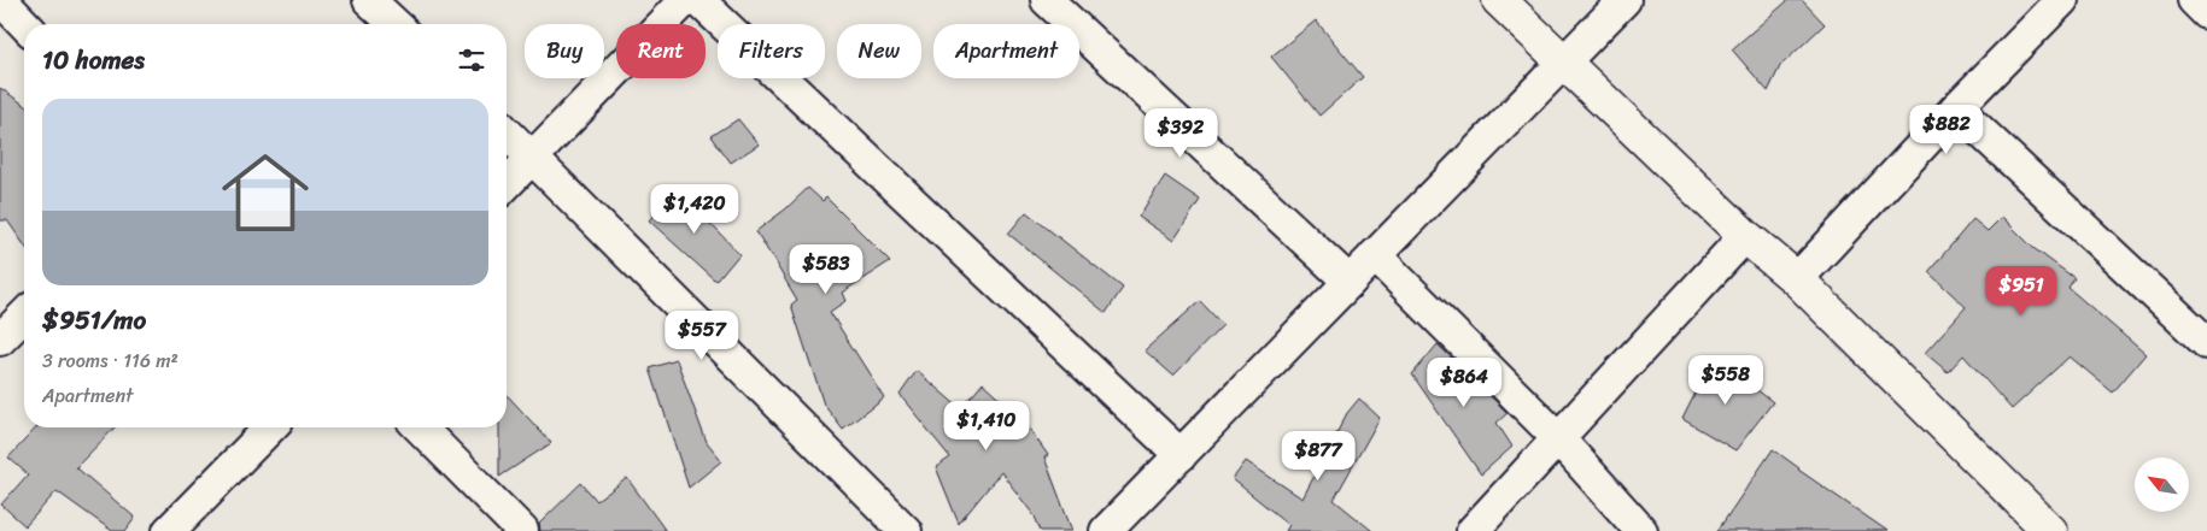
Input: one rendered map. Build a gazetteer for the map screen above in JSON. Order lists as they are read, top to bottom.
{
  "north": "top left",
  "page": {
    "chip": [
      "Buy",
      "Rent",
      "Filters",
      "New",
      "Apartment"
    ],
    "heading": "10 homes",
    "list": [
      {
        "name": "$951/mo",
        "note": "3 rooms · 116 m² · Apartment"
      }
    ],
    "price": [
      "$882",
      "$392",
      "$1,420",
      "$583",
      "$951",
      "$557",
      "$558",
      "$864",
      "$1,410",
      "$877"
    ]
  }
}
